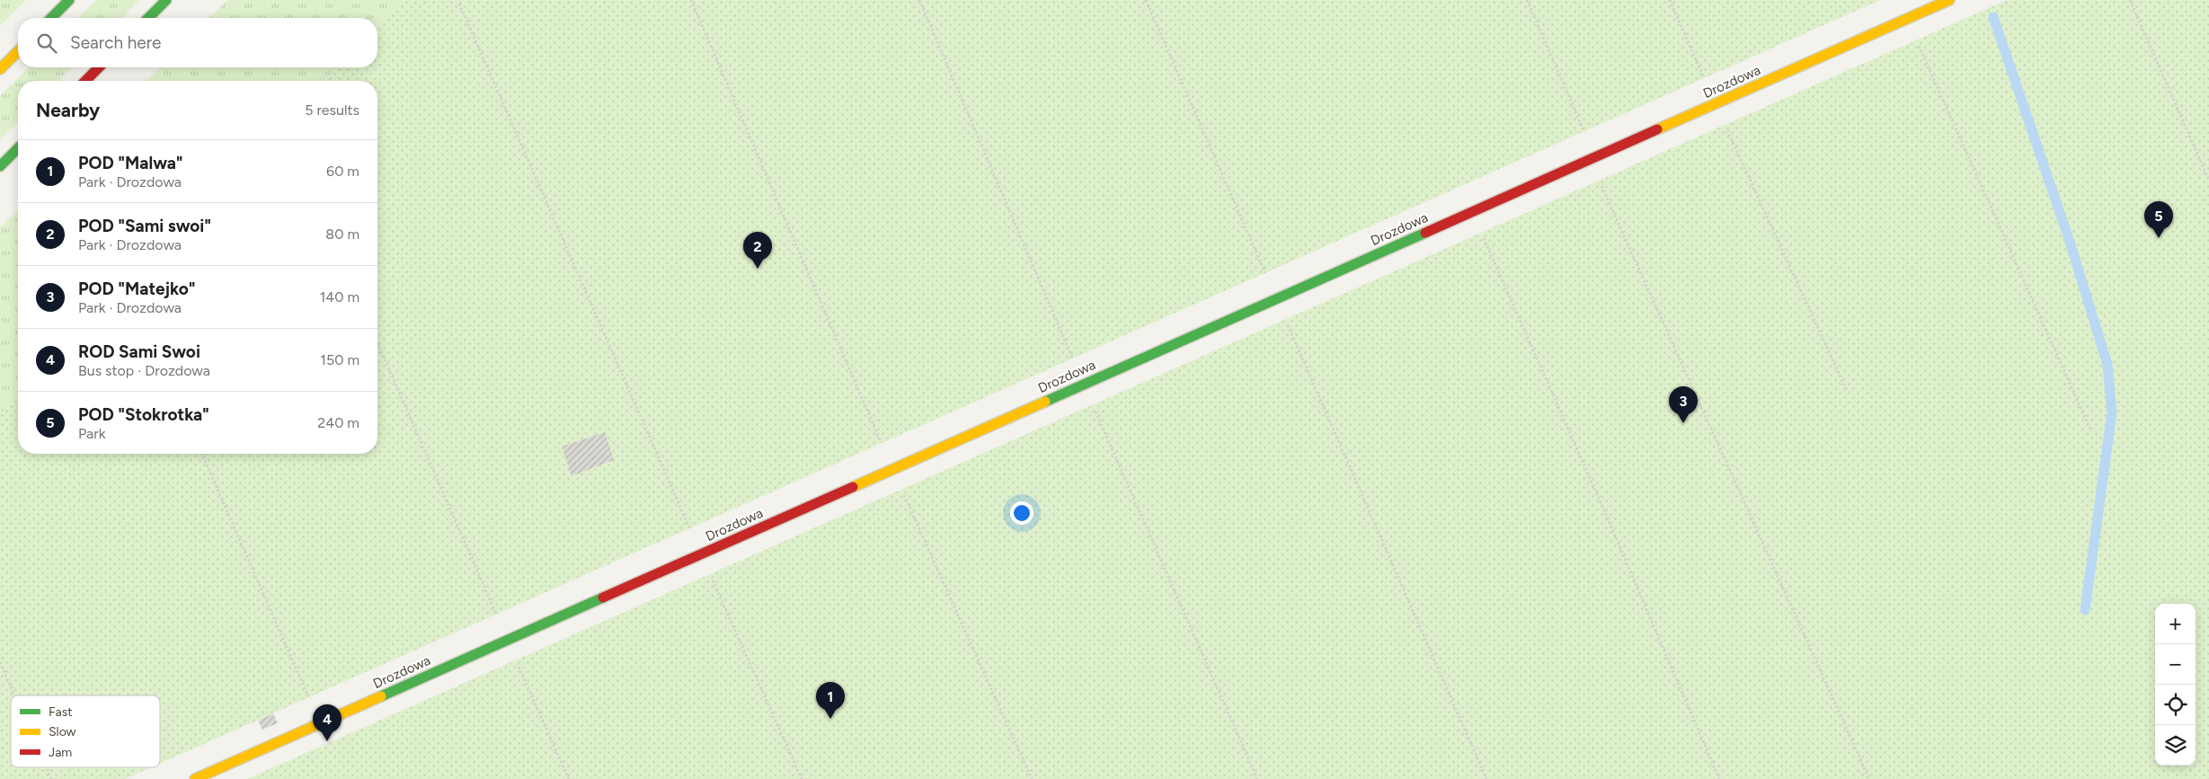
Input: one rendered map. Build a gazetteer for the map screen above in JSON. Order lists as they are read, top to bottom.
{
  "streets": {
    "main road": ["Drozdowa"]
  },
  "legend": ["Fast", "Slow", "Jam"],
  "page": {
    "search": "Search here",
    "heading": ["Nearby", "5 results"],
    "list": [
      {
        "mark": "1",
        "name": "POD \"Malwa\"",
        "note": "Park · Drozdowa",
        "value": "60 m"
      },
      {
        "mark": "2",
        "name": "POD \"Sami swoi\"",
        "note": "Park · Drozdowa",
        "value": "80 m"
      },
      {
        "mark": "3",
        "name": "POD \"Matejko\"",
        "note": "Park · Drozdowa",
        "value": "140 m"
      },
      {
        "mark": "4",
        "name": "ROD Sami Swoi",
        "note": "Bus stop · Drozdowa",
        "value": "150 m"
      },
      {
        "mark": "5",
        "name": "POD \"Stokrotka\"",
        "note": "Park",
        "value": "240 m"
      }
    ],
    "pins": [
      "5",
      "2",
      "3",
      "1",
      "4"
    ],
    "map_buttons": ["+", "−"]
  }
}
